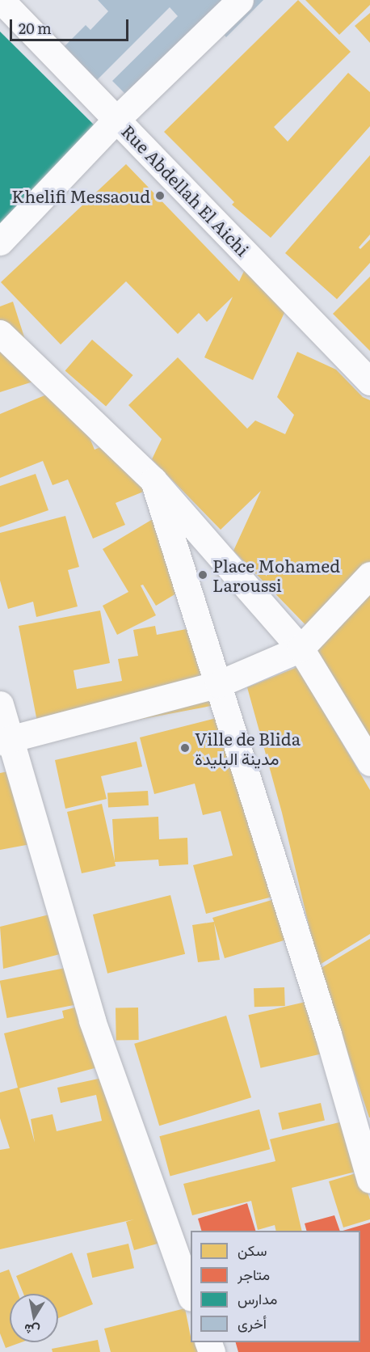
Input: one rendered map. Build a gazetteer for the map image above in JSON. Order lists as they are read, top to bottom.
{
  "streets": {
    "street": ["Rue Abdellah El Aichi"]
  },
  "places": ["Khelifi Messaoud", "Place Mohamed Laroussi", "Ville de Blida مدينة البليدة"],
  "legend": [
    "سكن",
    "متاجر",
    "مدارس",
    "أخرى"
  ],
  "scale_bar": "20 m",
  "north": "bottom"
}
